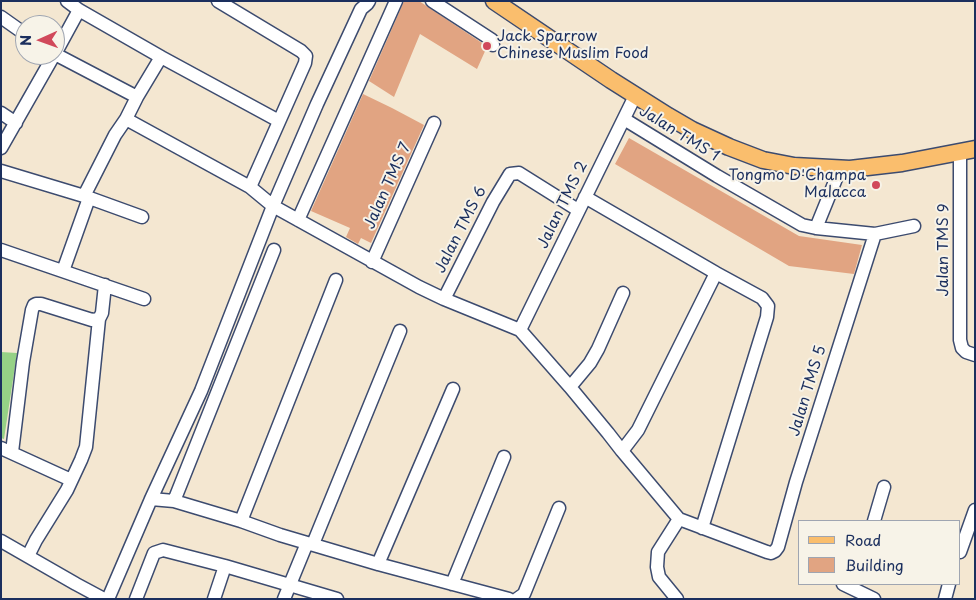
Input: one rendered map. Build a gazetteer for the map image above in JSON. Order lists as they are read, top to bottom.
{
  "streets": {
    "street": [
      "Jalan TMS 1",
      "Jalan TMS 7",
      "Jalan TMS 2",
      "Jalan TMS 6",
      "Jalan TMS 9",
      "Jalan TMS 5"
    ]
  },
  "crossings": [
    ["Jalan TMS 1", "Jalan TMS 2"],
    ["Jalan TMS 1", "Jalan TMS 5"],
    ["Jalan TMS 2", "Jalan TMS 6"]
  ],
  "places": ["Jack Sparrow Chinese Muslim Food", "Tongmo D'Champa Malacca"],
  "legend": ["Road", "Building"],
  "north": "left"
}
